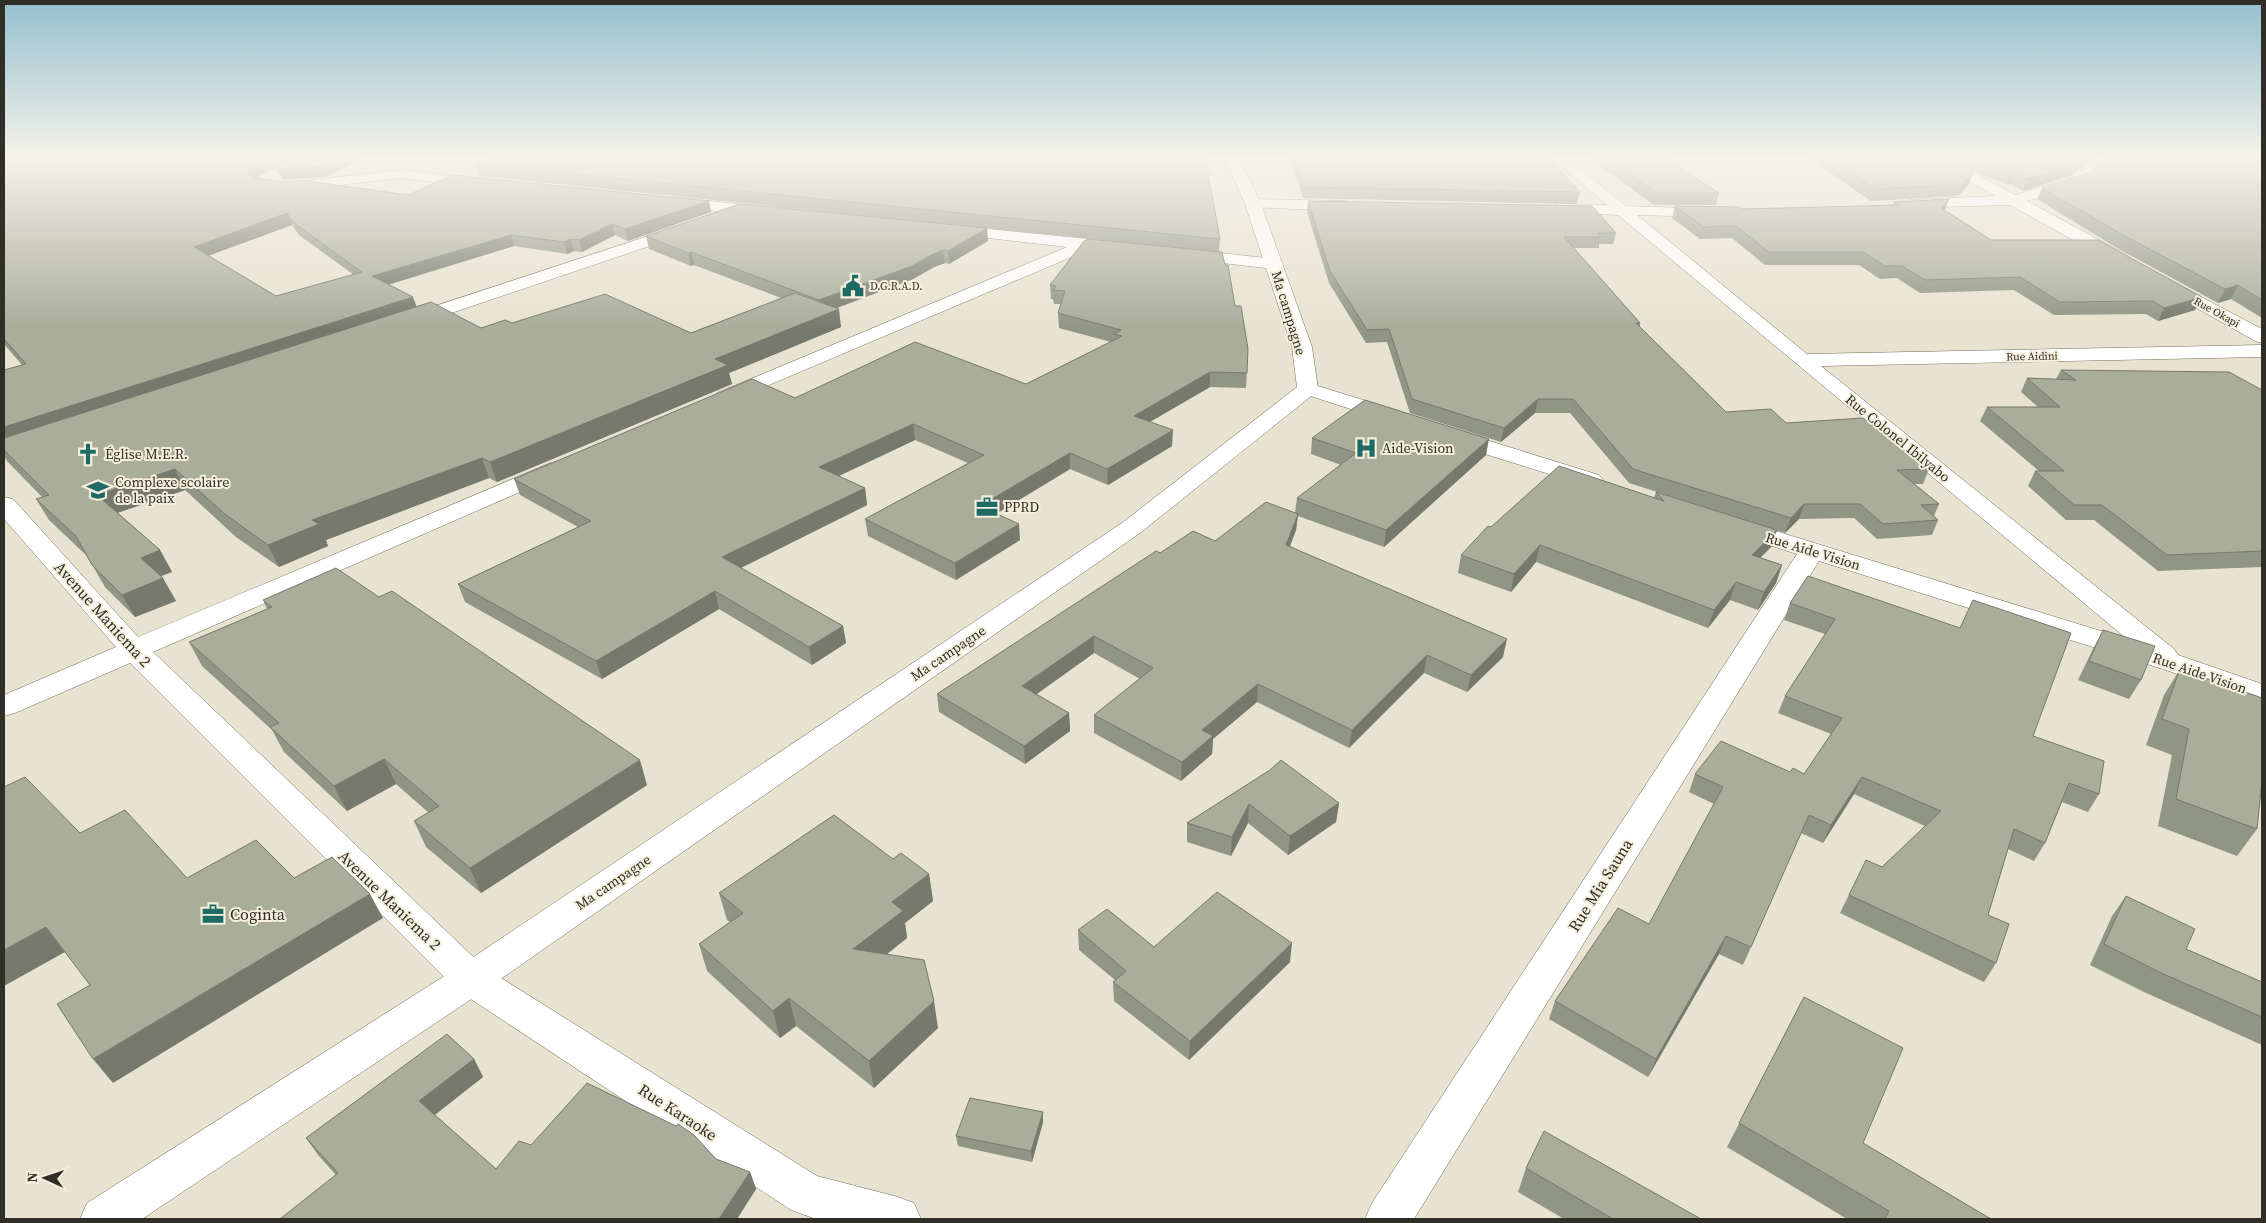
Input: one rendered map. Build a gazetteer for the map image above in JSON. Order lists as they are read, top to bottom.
{
  "streets": {
    "street": [
      "Rue Okapi",
      "Ma campagne",
      "Rue Aidini",
      "Rue Colonel Ibilyabo",
      "Rue Aide Vision",
      "Avenue Maniema 2",
      "Rue Mia Sauna",
      "Rue Karaoke"
    ]
  },
  "crossings": [
    ["Ma campagne", "Avenue Maniema 2"],
    ["Ma campagne", "Rue Karaoke"],
    ["Rue Aidini", "Rue Colonel Ibilyabo"],
    ["Rue Colonel Ibilyabo", "Rue Aide Vision"],
    ["Rue Aide Vision", "Rue Mia Sauna"],
    ["Avenue Maniema 2", "Rue Karaoke"]
  ],
  "places": {
    "public building": ["D.G.R.A.D."],
    "hospital": ["Aide-Vision"],
    "church": ["Église M.E.R."],
    "school or university": ["Complexe scolaire de la paix"],
    "office": ["PPRD", "Coginta"]
  },
  "north": "left"
}
